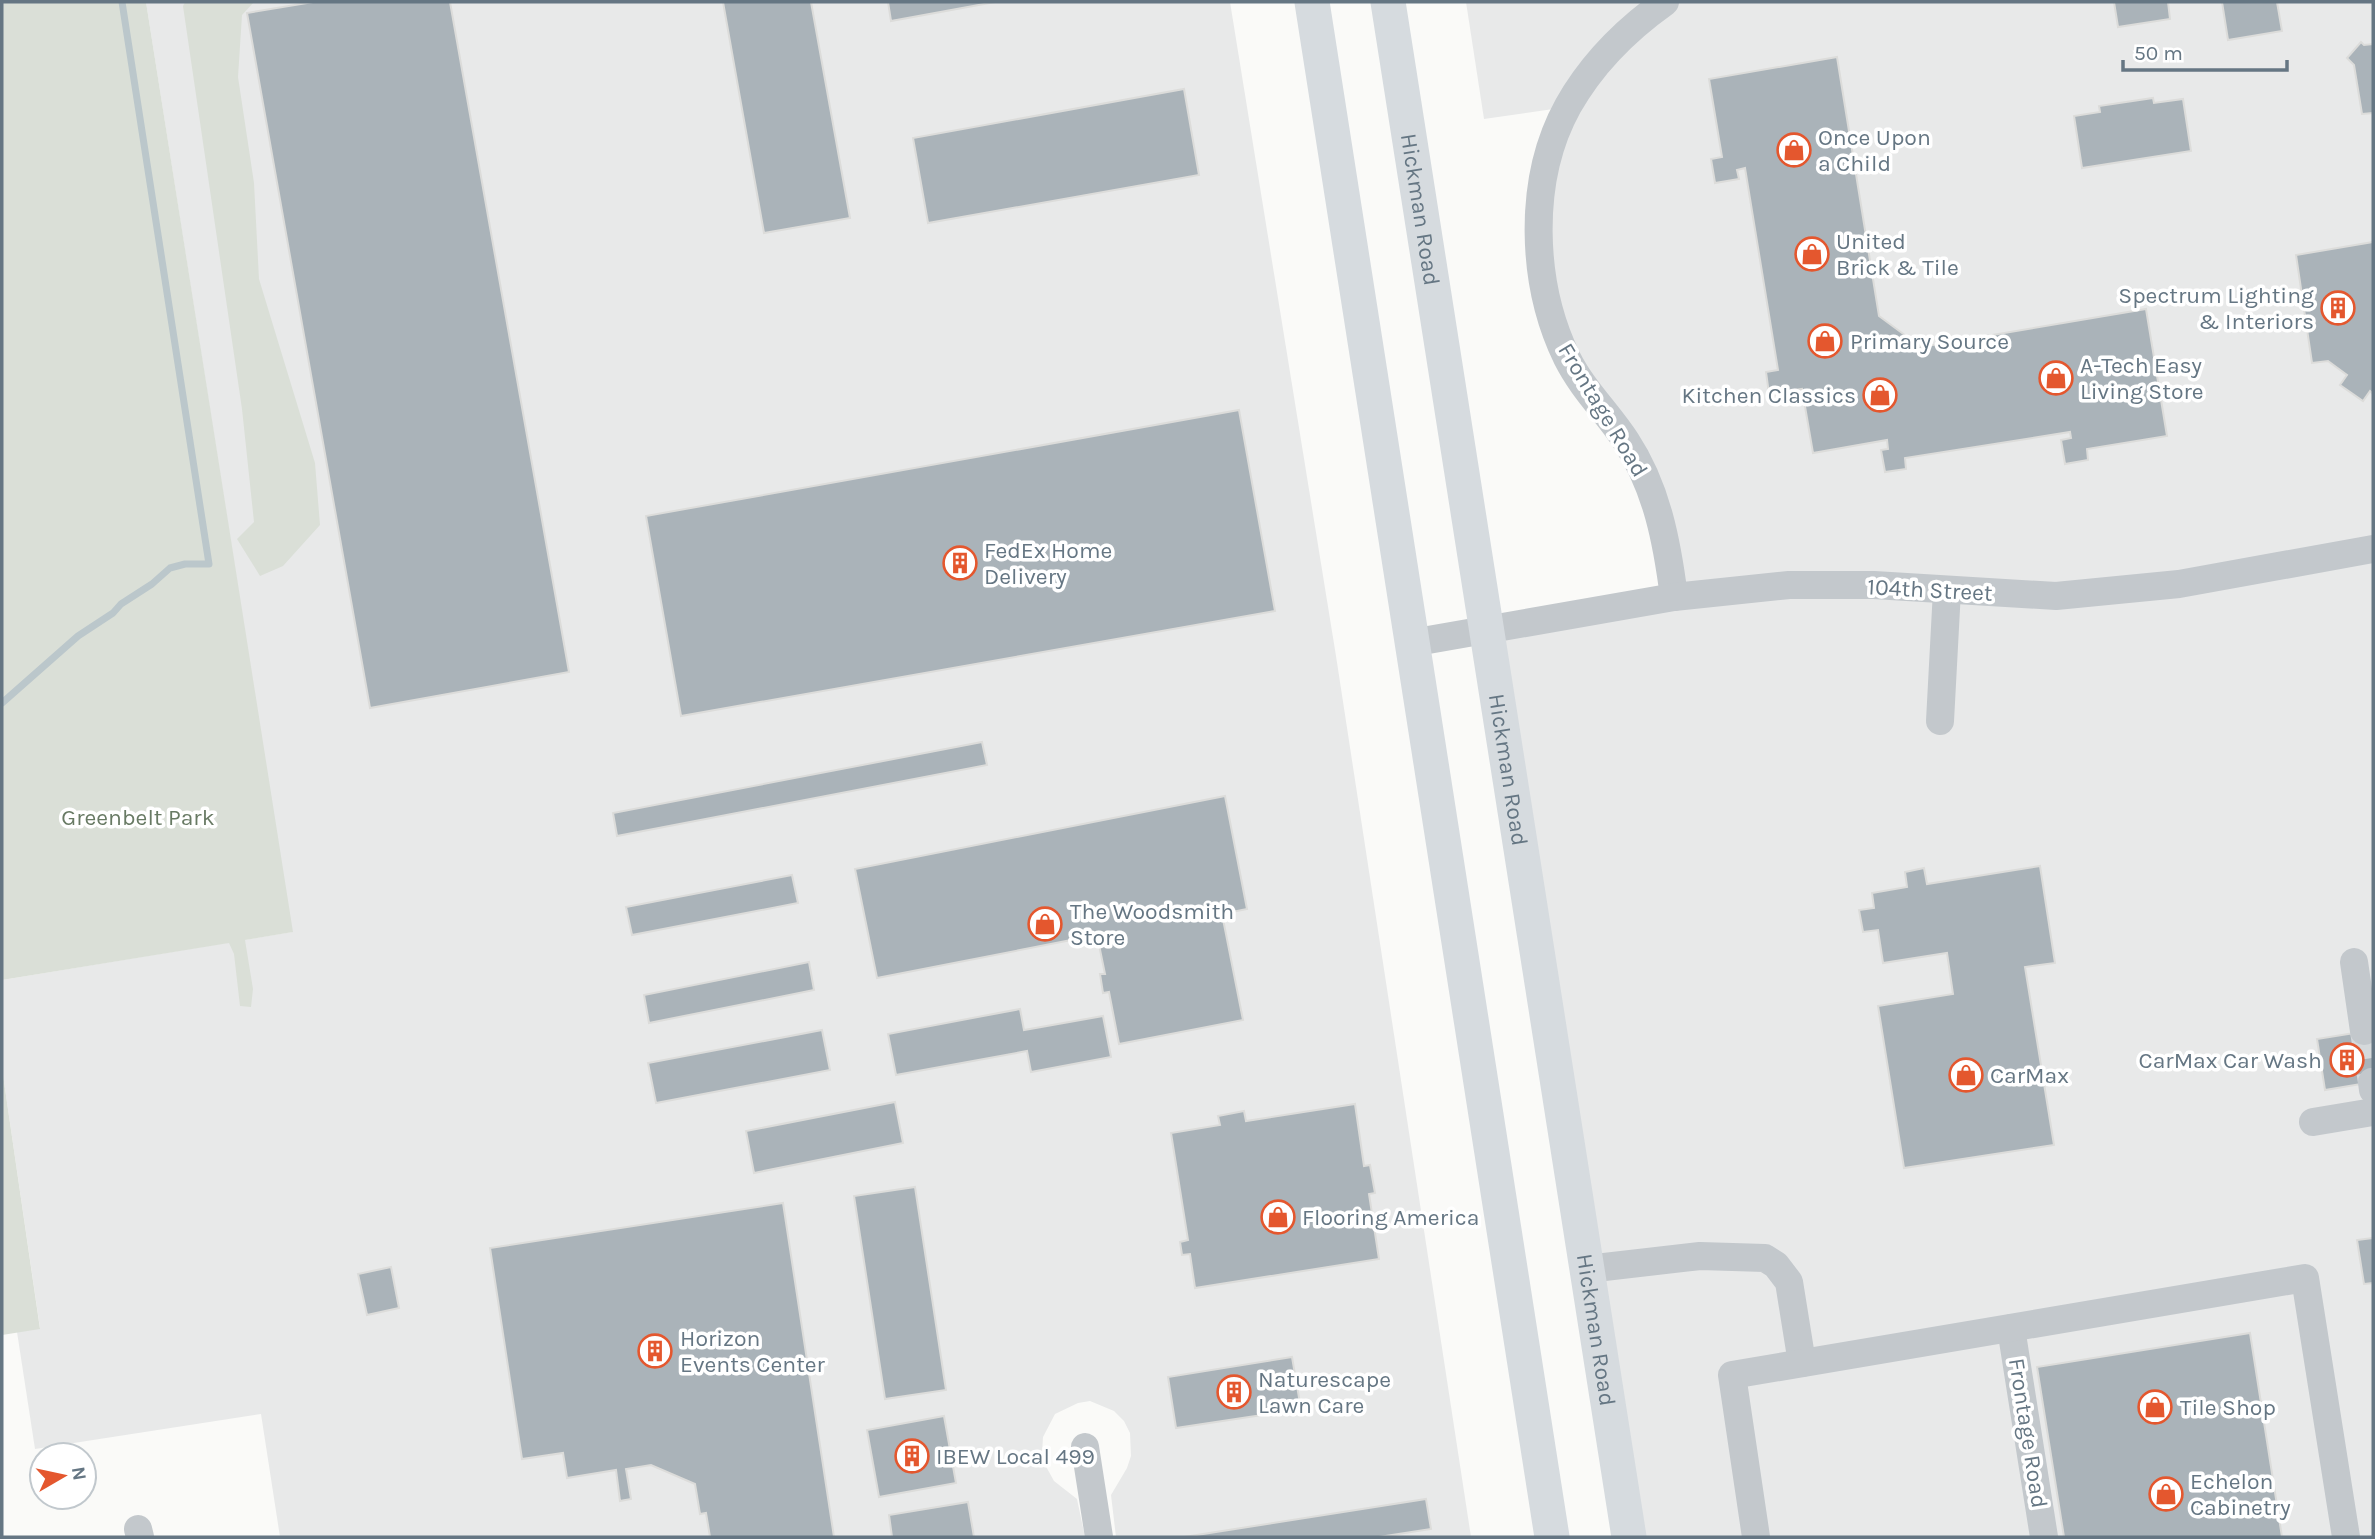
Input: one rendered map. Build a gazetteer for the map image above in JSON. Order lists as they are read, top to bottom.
{
  "streets": {
    "main road": ["Hickman Road"],
    "street": ["Frontage Road", "104th Street"]
  },
  "crossings": [
    ["Hickman Road", "104th Street"],
    ["Frontage Road", "104th Street"]
  ],
  "parks": ["Greenbelt Park"],
  "places": {
    "shop": [
      "Once Upon a Child",
      "United Brick & Tile",
      "Primary Source",
      "A-Tech Easy Living Store",
      "Kitchen Classics",
      "The Woodsmith Store",
      "CarMax",
      "Flooring America",
      "Tile Shop",
      "Echelon Cabinetry"
    ],
    "building": [
      "Spectrum Lighting & Interiors",
      "FedEx Home Delivery",
      "CarMax Car Wash",
      "Horizon Events Center",
      "Naturescape Lawn Care",
      "IBEW Local 499"
    ]
  },
  "scale_bar": "50 m",
  "north": "right"
}
